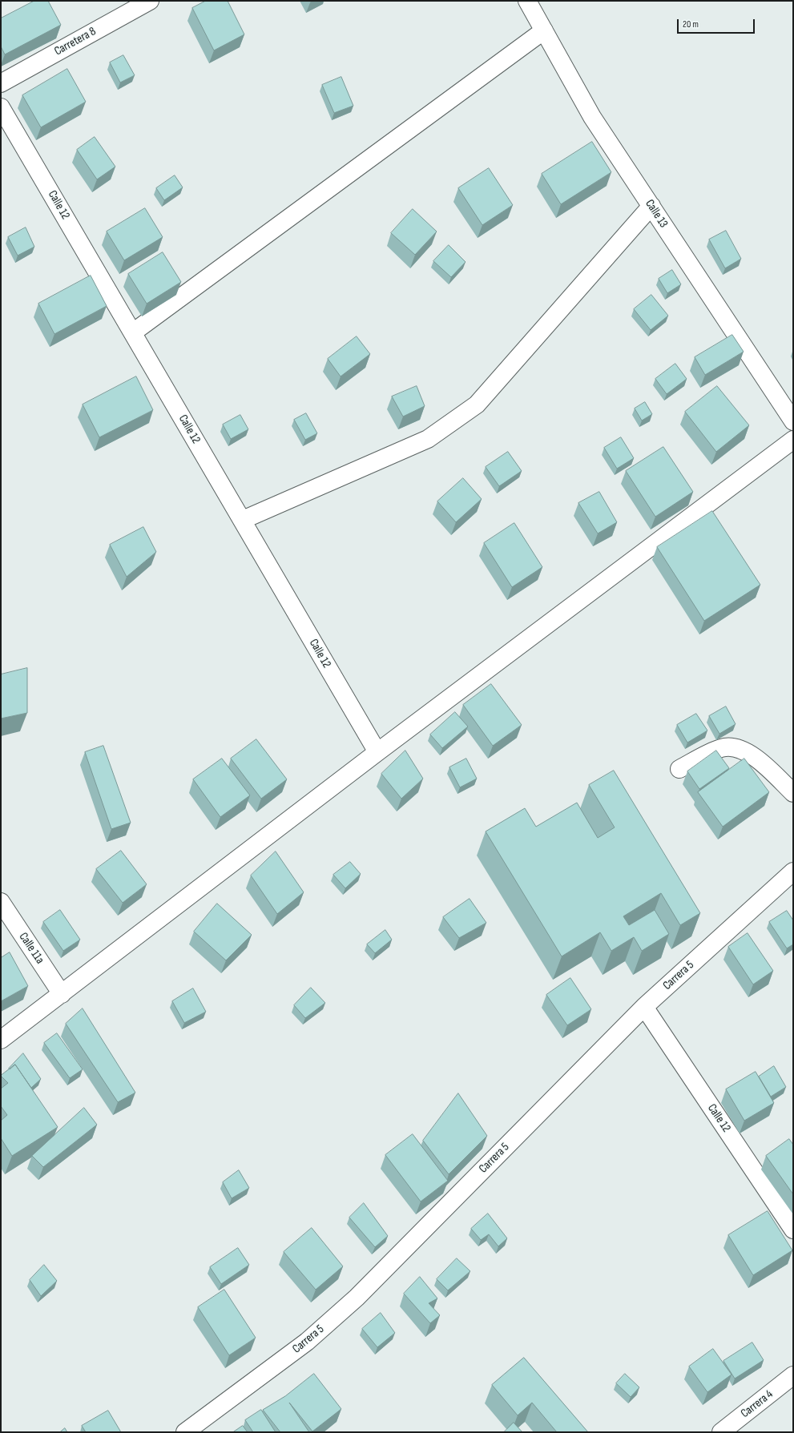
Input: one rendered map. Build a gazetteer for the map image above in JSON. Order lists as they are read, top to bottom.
{
  "streets": {
    "street": [
      "Carretera 8",
      "Calle 12",
      "Calle 13",
      "Calle 11a",
      "Carrera 5",
      "Carrera 4"
    ]
  },
  "crossings": [
    ["Calle 12", "Carrera 5"]
  ],
  "scale_bar": "20 m"
}
